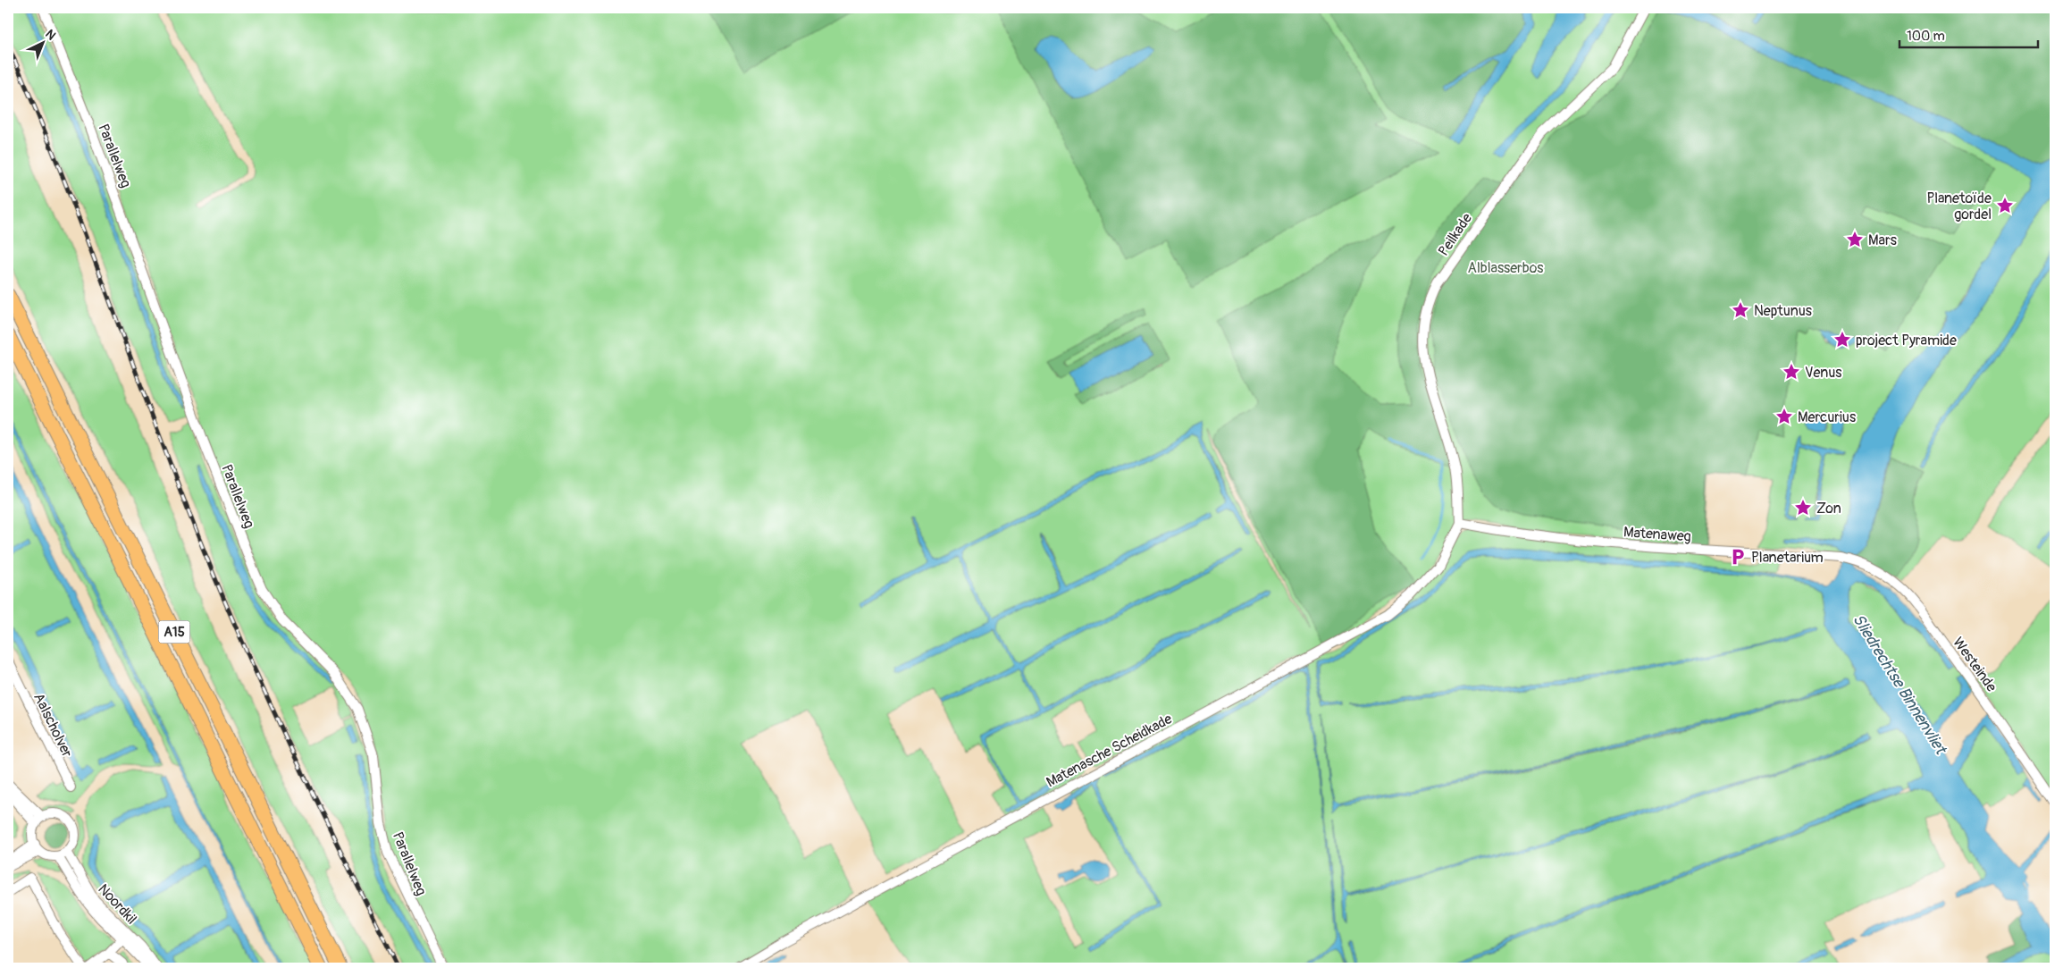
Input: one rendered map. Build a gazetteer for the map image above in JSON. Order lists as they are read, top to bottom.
{
  "streets": {
    "highway": ["A15"],
    "street": [
      "Parallelweg",
      "Peilkade",
      "Matenaweg",
      "Westeinde",
      "Aalscholver",
      "Matenasche Scheidkade",
      "Noordkil"
    ]
  },
  "crossings": [
    ["Peilkade", "Matenaweg"],
    ["Peilkade", "Matenasche Scheidkade"],
    ["Matenaweg", "Westeinde"],
    ["Matenaweg", "Matenasche Scheidkade"]
  ],
  "water": ["Sliedrechtse Binnenvliet"],
  "parks": ["Alblasserbos"],
  "places": {
    "place": [
      "Planetoïde gordel",
      "Mars",
      "Neptunus",
      "project Pyramide",
      "Venus",
      "Mercurius",
      "Zon"
    ],
    "parking": ["Planetarium"]
  },
  "scale_bar": "100 m",
  "north": "top right"
}
